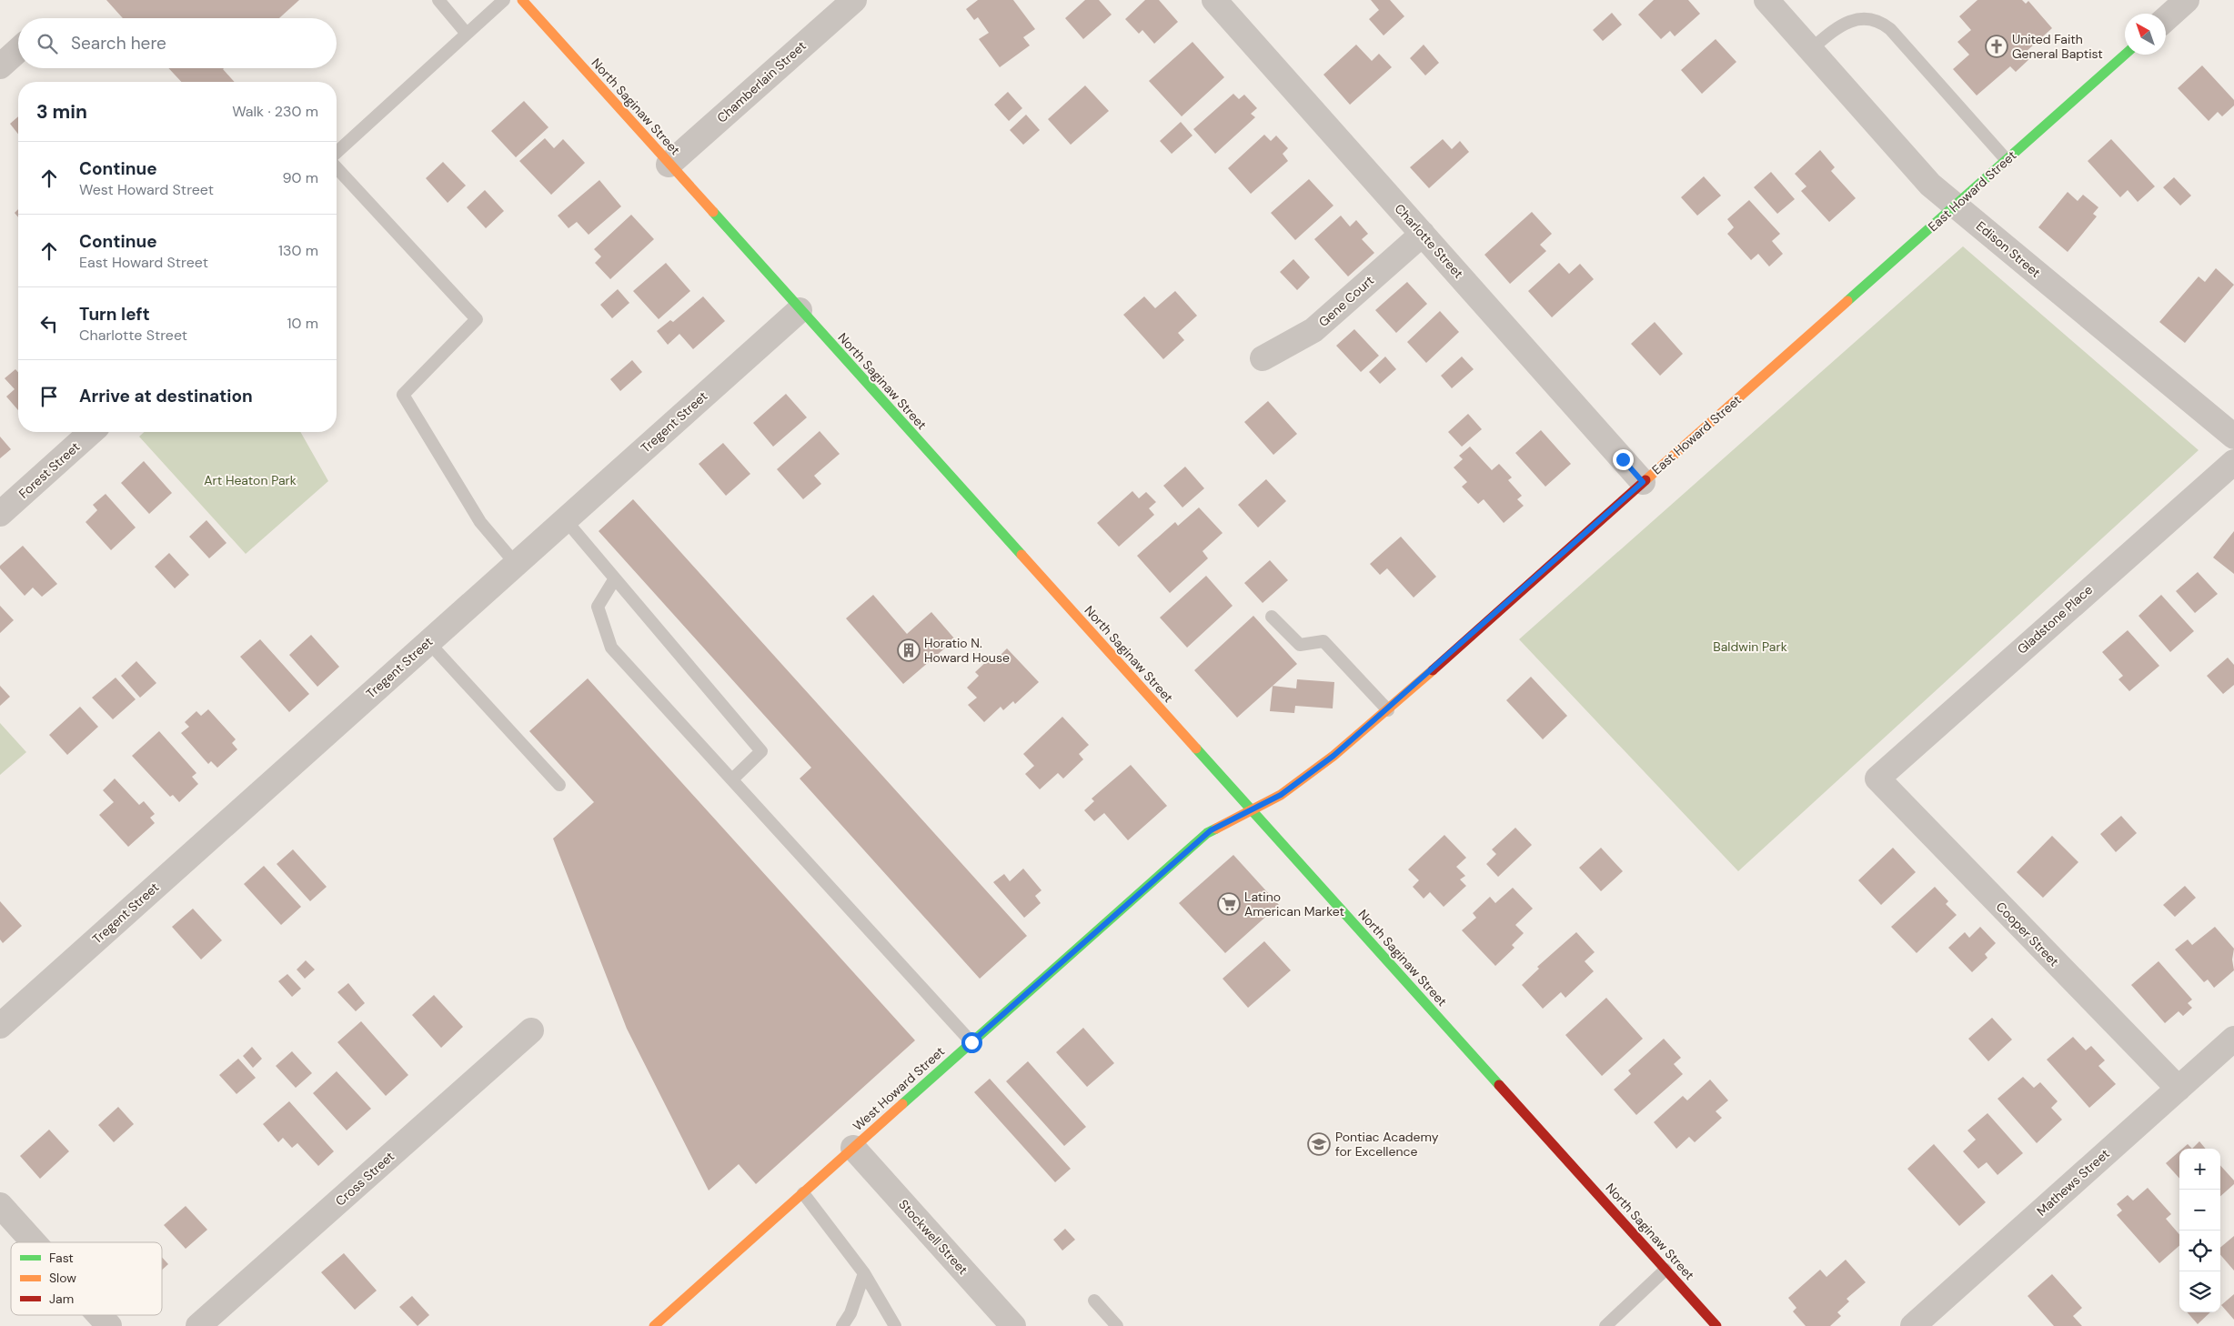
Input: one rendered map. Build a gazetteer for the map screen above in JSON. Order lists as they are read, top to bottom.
{
  "streets": {
    "street": [
      "Chamberlain Street",
      "North Saginaw Street",
      "East Howard Street",
      "Charlotte Street",
      "Edison Street",
      "Gene Court",
      "Tregent Street",
      "Forest Street",
      "Gladstone Place",
      "Cooper Street",
      "West Howard Street",
      "Cross Street",
      "Mathews Street",
      "Stockwell Street"
    ]
  },
  "crossings": [
    ["Chamberlain Street", "North Saginaw Street"],
    ["North Saginaw Street", "East Howard Street"],
    ["North Saginaw Street", "Tregent Street"],
    ["North Saginaw Street", "West Howard Street"],
    ["East Howard Street", "Charlotte Street"],
    ["East Howard Street", "Edison Street"],
    ["East Howard Street", "West Howard Street"],
    ["Charlotte Street", "Gene Court"],
    ["Gladstone Place", "Cooper Street"],
    ["Cooper Street", "Mathews Street"],
    ["West Howard Street", "Stockwell Street"]
  ],
  "parks": ["Art Heaton Park", "Baldwin Park"],
  "places": {
    "church": ["United Faith General Baptist"],
    "building": ["Horatio N. Howard House"],
    "supermarket": ["Latino American Market"],
    "school or university": ["Pontiac Academy for Excellence"]
  },
  "legend": ["Fast", "Slow", "Jam"],
  "north": "top left",
  "page": {
    "search": "Search here",
    "heading": ["3 min", "Walk · 230 m"],
    "list": [
      ["Continue", "West Howard Street", "90 m"],
      ["Continue", "East Howard Street", "130 m"],
      ["Turn left", "Charlotte Street", "10 m"],
      "Arrive at destination"
    ],
    "map_buttons": ["+", "−"]
  }
}
